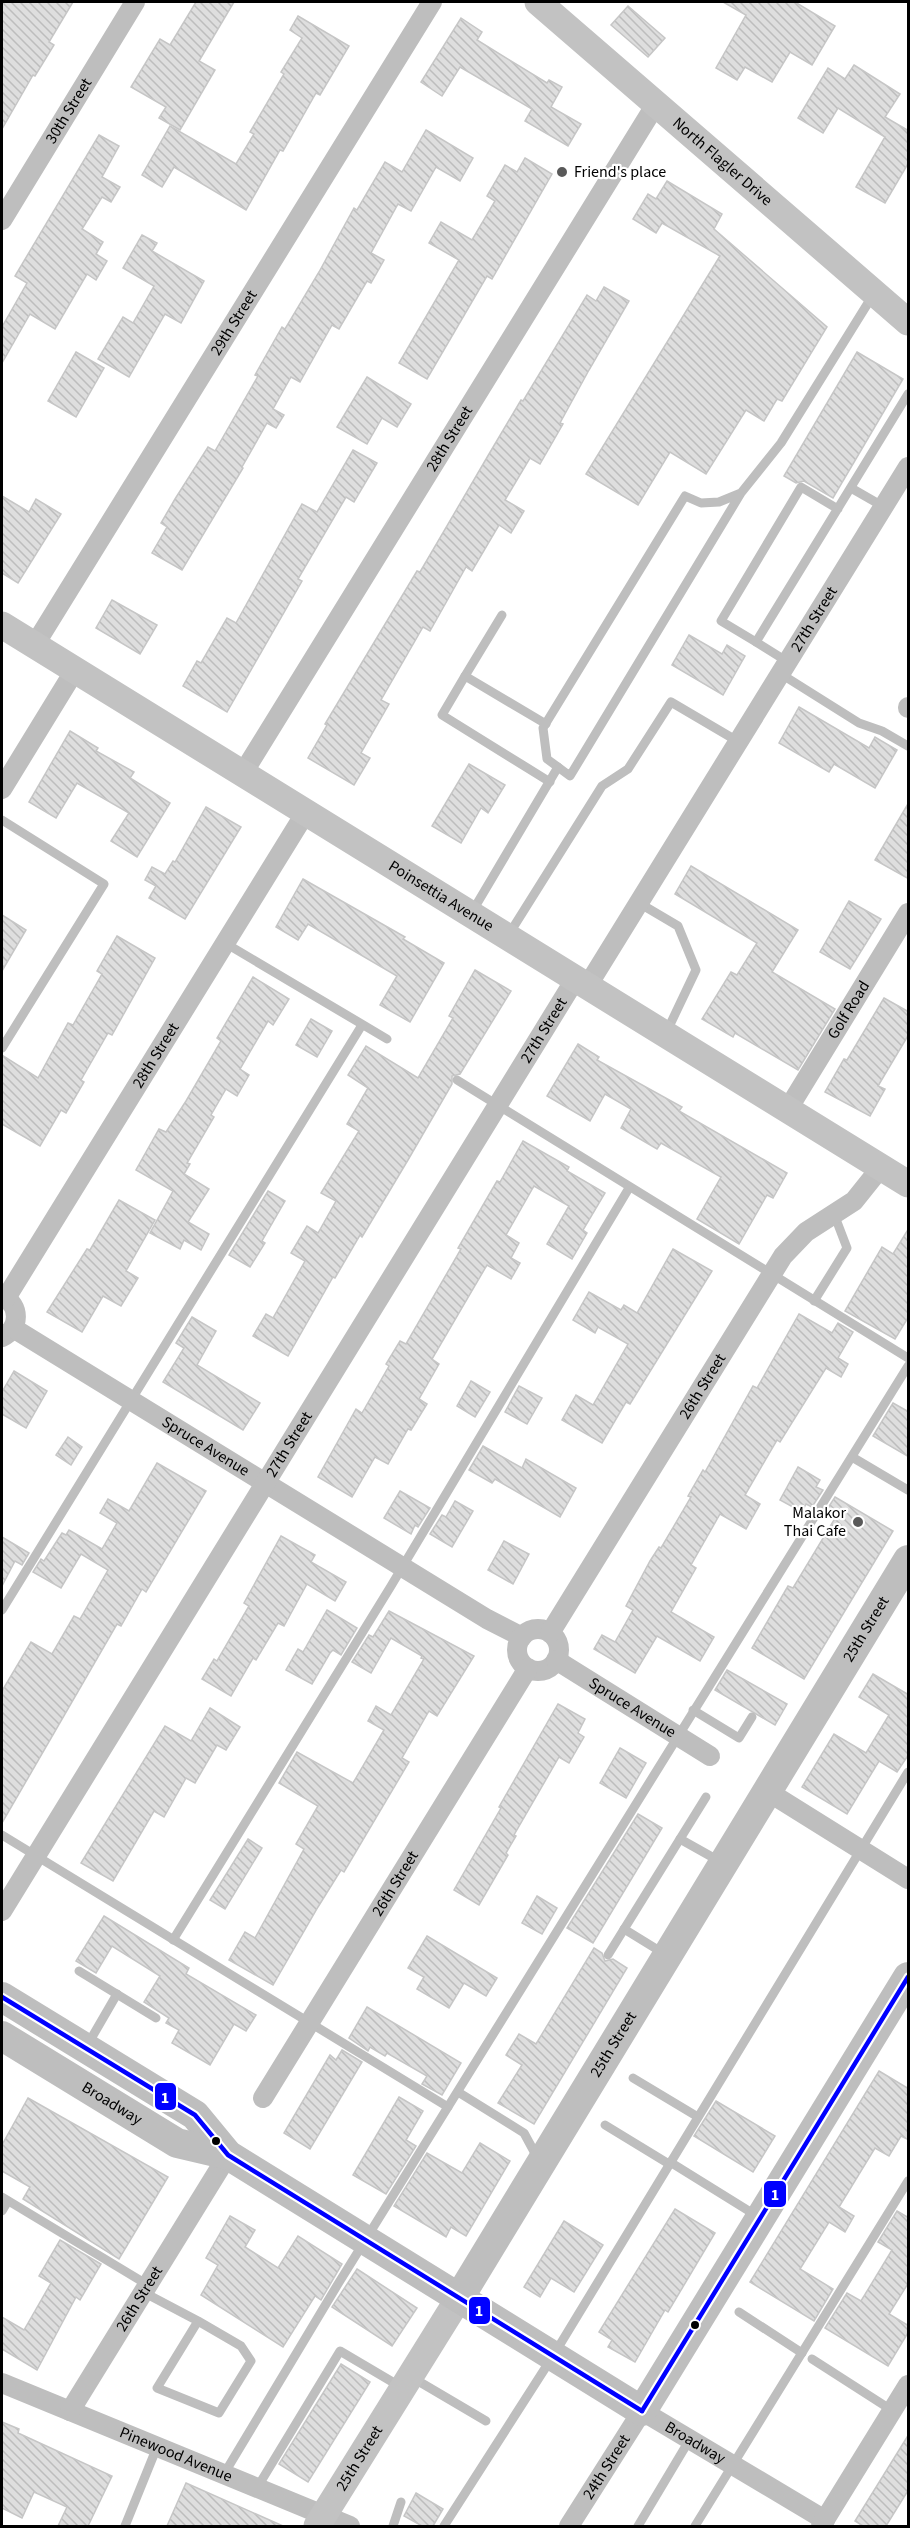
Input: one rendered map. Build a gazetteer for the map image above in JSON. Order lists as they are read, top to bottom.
{
  "streets": {
    "main road": ["25th Street", "Broadway", "24th Street"],
    "street": [
      "30th Street",
      "North Flagler Drive",
      "29th Street",
      "28th Street",
      "27th Street",
      "Poinsettia Avenue",
      "Golf Road",
      "26th Street",
      "Spruce Avenue",
      "Pinewood Avenue"
    ]
  },
  "crossings": [
    ["North Flagler Drive", "28th Street"],
    ["29th Street", "Poinsettia Avenue"],
    ["28th Street", "Poinsettia Avenue"],
    ["27th Street", "Poinsettia Avenue"],
    ["27th Street", "Spruce Avenue"],
    ["Poinsettia Avenue", "Golf Road"],
    ["Poinsettia Avenue", "26th Street"],
    ["26th Street", "Spruce Avenue"],
    ["26th Street", "Broadway"],
    ["26th Street", "Pinewood Avenue"],
    ["25th Street", "Broadway"],
    ["25th Street", "Pinewood Avenue"],
    ["Broadway", "24th Street"]
  ],
  "places": ["Friend's place", "Malakor Thai Cafe"],
  "lines": ["transit line 1"]
}
